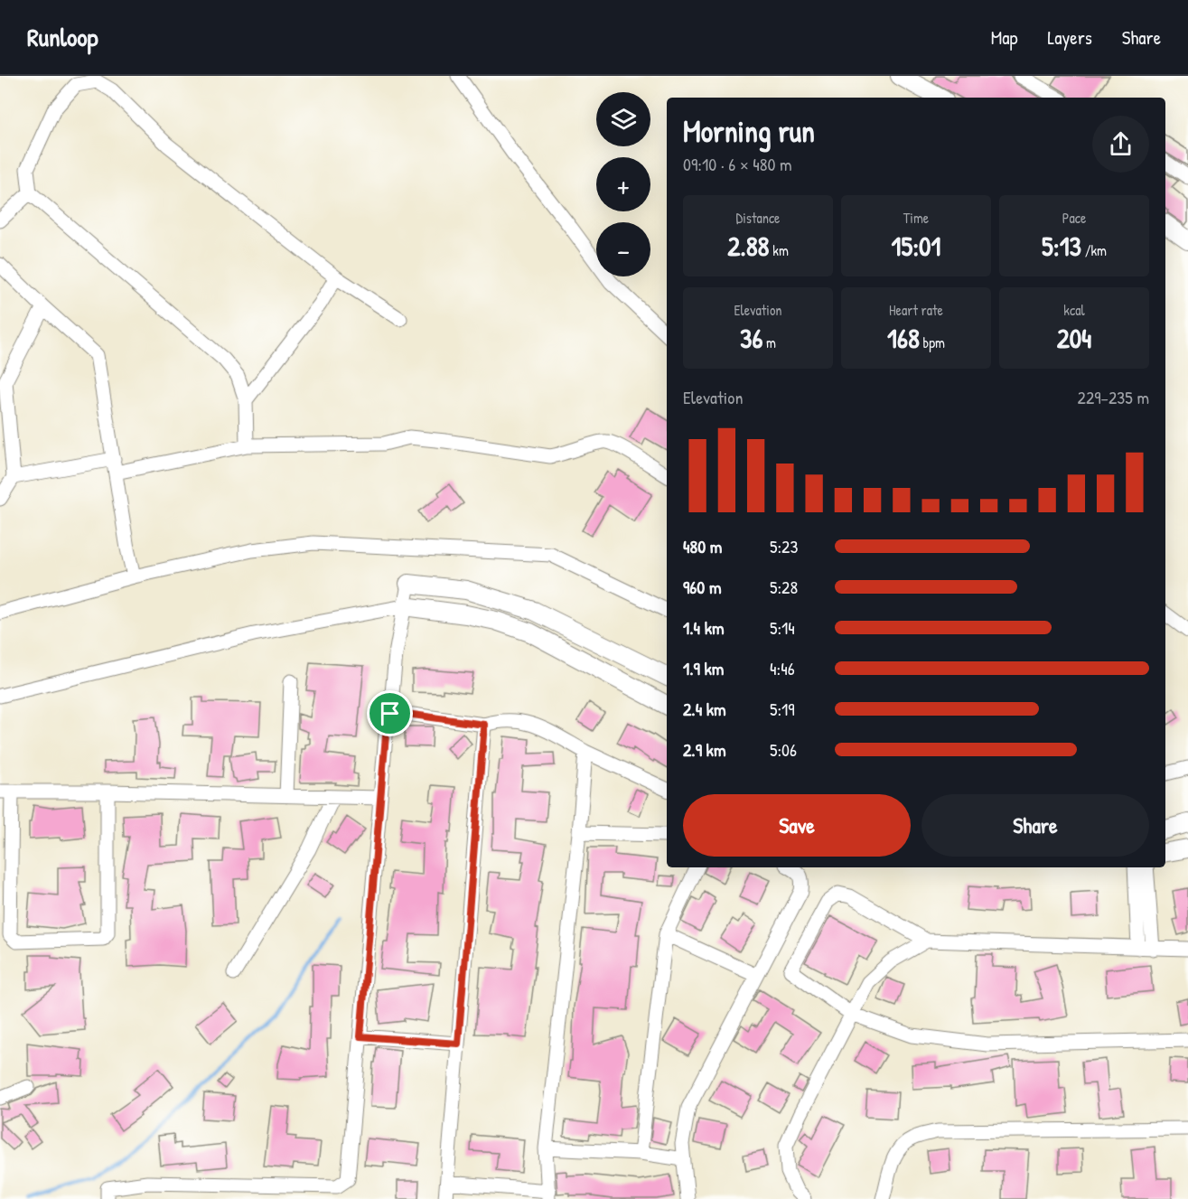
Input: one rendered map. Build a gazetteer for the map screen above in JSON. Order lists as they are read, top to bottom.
{
  "page": {
    "header": "Runloop",
    "nav": ["Map", "Layers", "Share"],
    "map_buttons": ["+", "−"],
    "heading": ["Morning run", "09:10 · 6 × 480 m"],
    "stats": [
      ["Distance", "2.88 km"],
      ["Time", "15:01"],
      ["Pace", "5:13 /km"],
      ["Elevation", "36 m"],
      ["Heart rate", "168 bpm"],
      ["kcal", "204"]
    ],
    "chart": ["Elevation", "229–235 m"],
    "list": [
      {
        "name": "480 m",
        "note": "5:23"
      },
      {
        "name": "960 m",
        "note": "5:28"
      },
      {
        "name": "1.4 km",
        "note": "5:14"
      },
      {
        "name": "1.9 km",
        "note": "4:46"
      },
      {
        "name": "2.4 km",
        "note": "5:19"
      },
      {
        "name": "2.9 km",
        "note": "5:06"
      }
    ],
    "buttons": ["Save", "Share"]
  }
}
